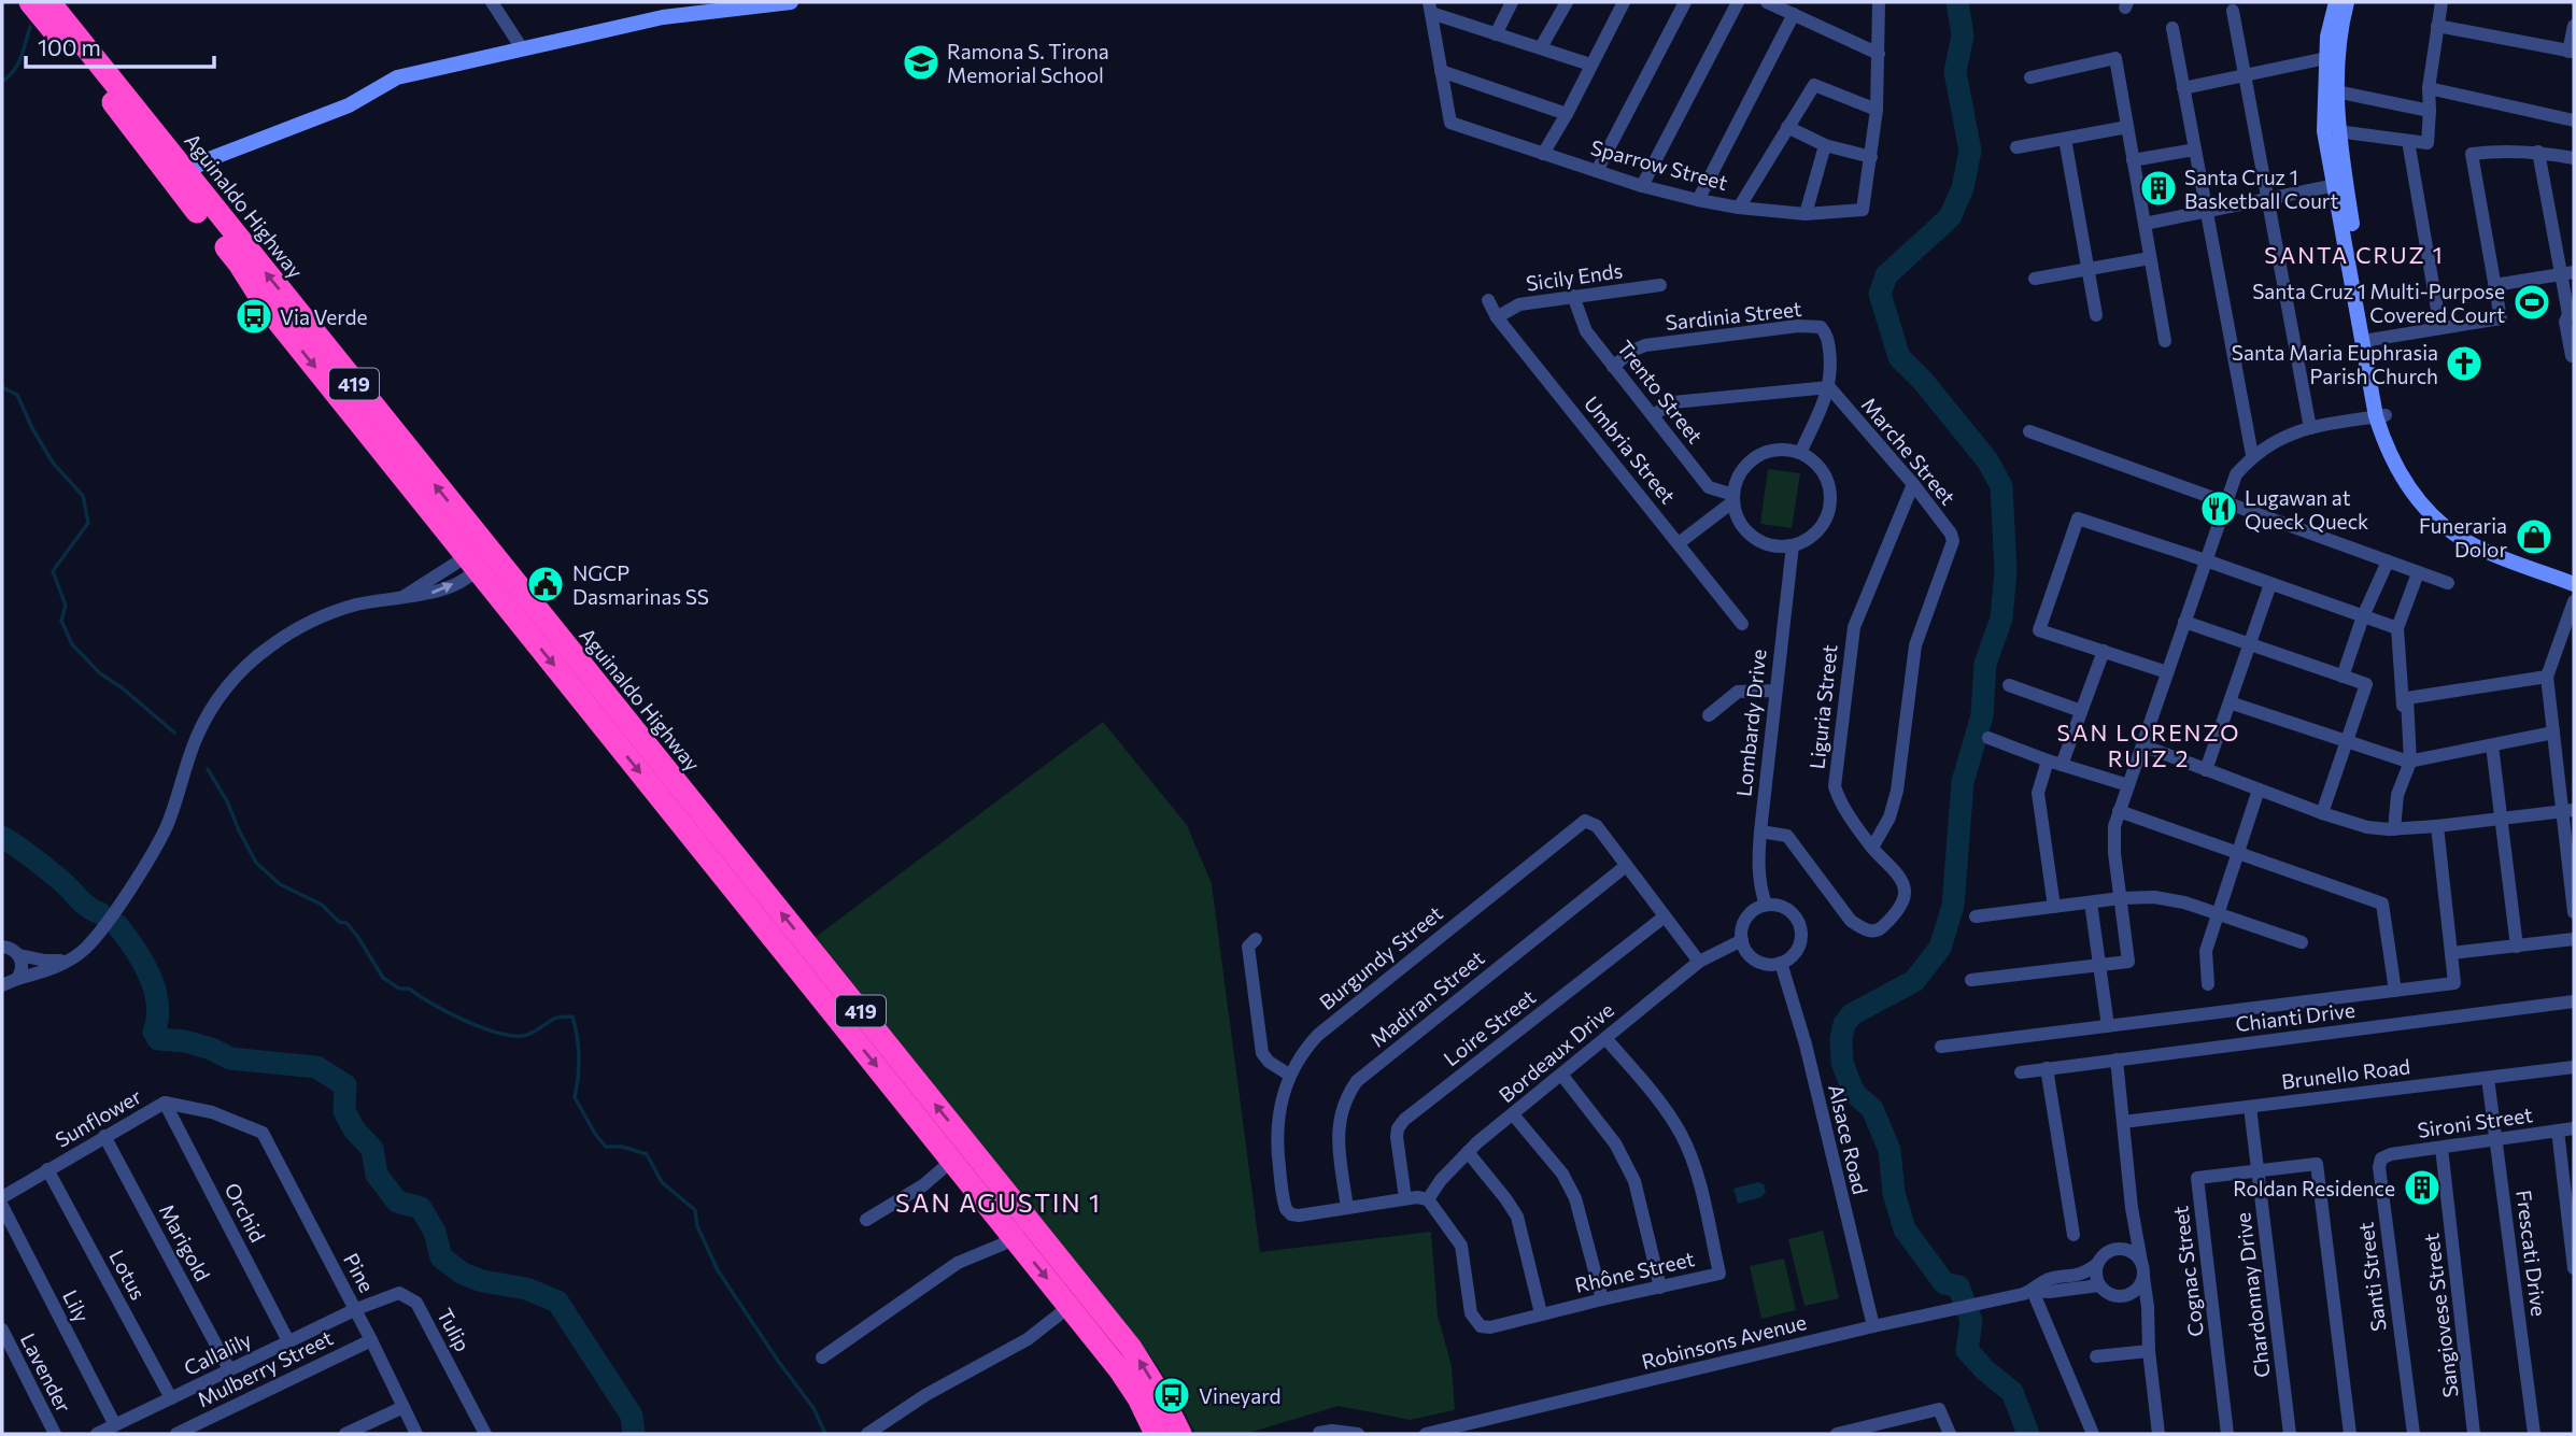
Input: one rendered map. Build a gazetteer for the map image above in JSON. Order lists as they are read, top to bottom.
{
  "streets": {
    "highway": ["Aguinaldo Highway", "419"],
    "street": [
      "Sparrow Street",
      "Sicily Ends",
      "Sardinia Street",
      "Trento Street",
      "Umbria Street",
      "Marche Street",
      "Liguria Street",
      "Lombardy Drive",
      "Burgundy Street",
      "Madiran Street",
      "Chianti Drive",
      "Loire Street",
      "Bordeaux Drive",
      "Brunello Road",
      "Sunflower",
      "Sironi Street",
      "Alsace Road",
      "Orchid",
      "Marigold",
      "Frescati Drive",
      "Rhône Street",
      "Cognac Street",
      "Pine",
      "Lotus",
      "Santi Street",
      "Chardonnay Drive",
      "Lily",
      "Sangiovese Street",
      "Tulip",
      "Robinsons Avenue",
      "Callalily",
      "Mulberry Street",
      "Lavender"
    ]
  },
  "crossings": [
    ["Sicily Ends", "Trento Street"],
    ["Sicily Ends", "Umbria Street"],
    ["Sardinia Street", "Trento Street"],
    ["Sardinia Street", "Marche Street"],
    ["Sardinia Street", "Lombardy Drive"],
    ["Trento Street", "Lombardy Drive"],
    ["Marche Street", "Liguria Street"],
    ["Liguria Street", "Lombardy Drive"],
    ["Lombardy Drive", "Bordeaux Drive"],
    ["Lombardy Drive", "Alsace Road"],
    ["Burgundy Street", "Madiran Street"],
    ["Burgundy Street", "Loire Street"],
    ["Burgundy Street", "Bordeaux Drive"],
    ["Burgundy Street", "Rhône Street"],
    ["Bordeaux Drive", "Alsace Road"],
    ["Bordeaux Drive", "Rhône Street"],
    ["Brunello Road", "Frescati Drive"],
    ["Brunello Road", "Chardonnay Drive"],
    ["Sunflower", "Orchid"],
    ["Sunflower", "Marigold"],
    ["Sunflower", "Pine"],
    ["Sunflower", "Lotus"],
    ["Sironi Street", "Frescati Drive"],
    ["Sironi Street", "Santi Street"],
    ["Sironi Street", "Sangiovese Street"],
    ["Alsace Road", "Robinsons Avenue"],
    ["Orchid", "Callalily"],
    ["Marigold", "Callalily"],
    ["Cognac Street", "Chardonnay Drive"],
    ["Pine", "Tulip"],
    ["Pine", "Callalily"],
    ["Pine", "Mulberry Street"],
    ["Lotus", "Callalily"],
    ["Lily", "Callalily"],
    ["Tulip", "Callalily"]
  ],
  "districts": ["SANTA CRUZ 1", "SAN LORENZO RUIZ 2", "SAN AGUSTIN 1"],
  "places": {
    "school or university": ["Ramona S. Tirona Memorial School"],
    "building": ["Santa Cruz 1 Basketball Court", "Roldan Residence"],
    "sports": ["Santa Cruz 1 Multi-Purpose Covered Court"],
    "bus stop": ["Via Verde", "Vineyard"],
    "church": ["Santa Maria Euphrasia Parish Church"],
    "restaurant": ["Lugawan at Queck Queck"],
    "shop": ["Funeraria Dolor"],
    "public building": ["NGCP Dasmarinas SS"]
  },
  "scale_bar": "100 m"
}
